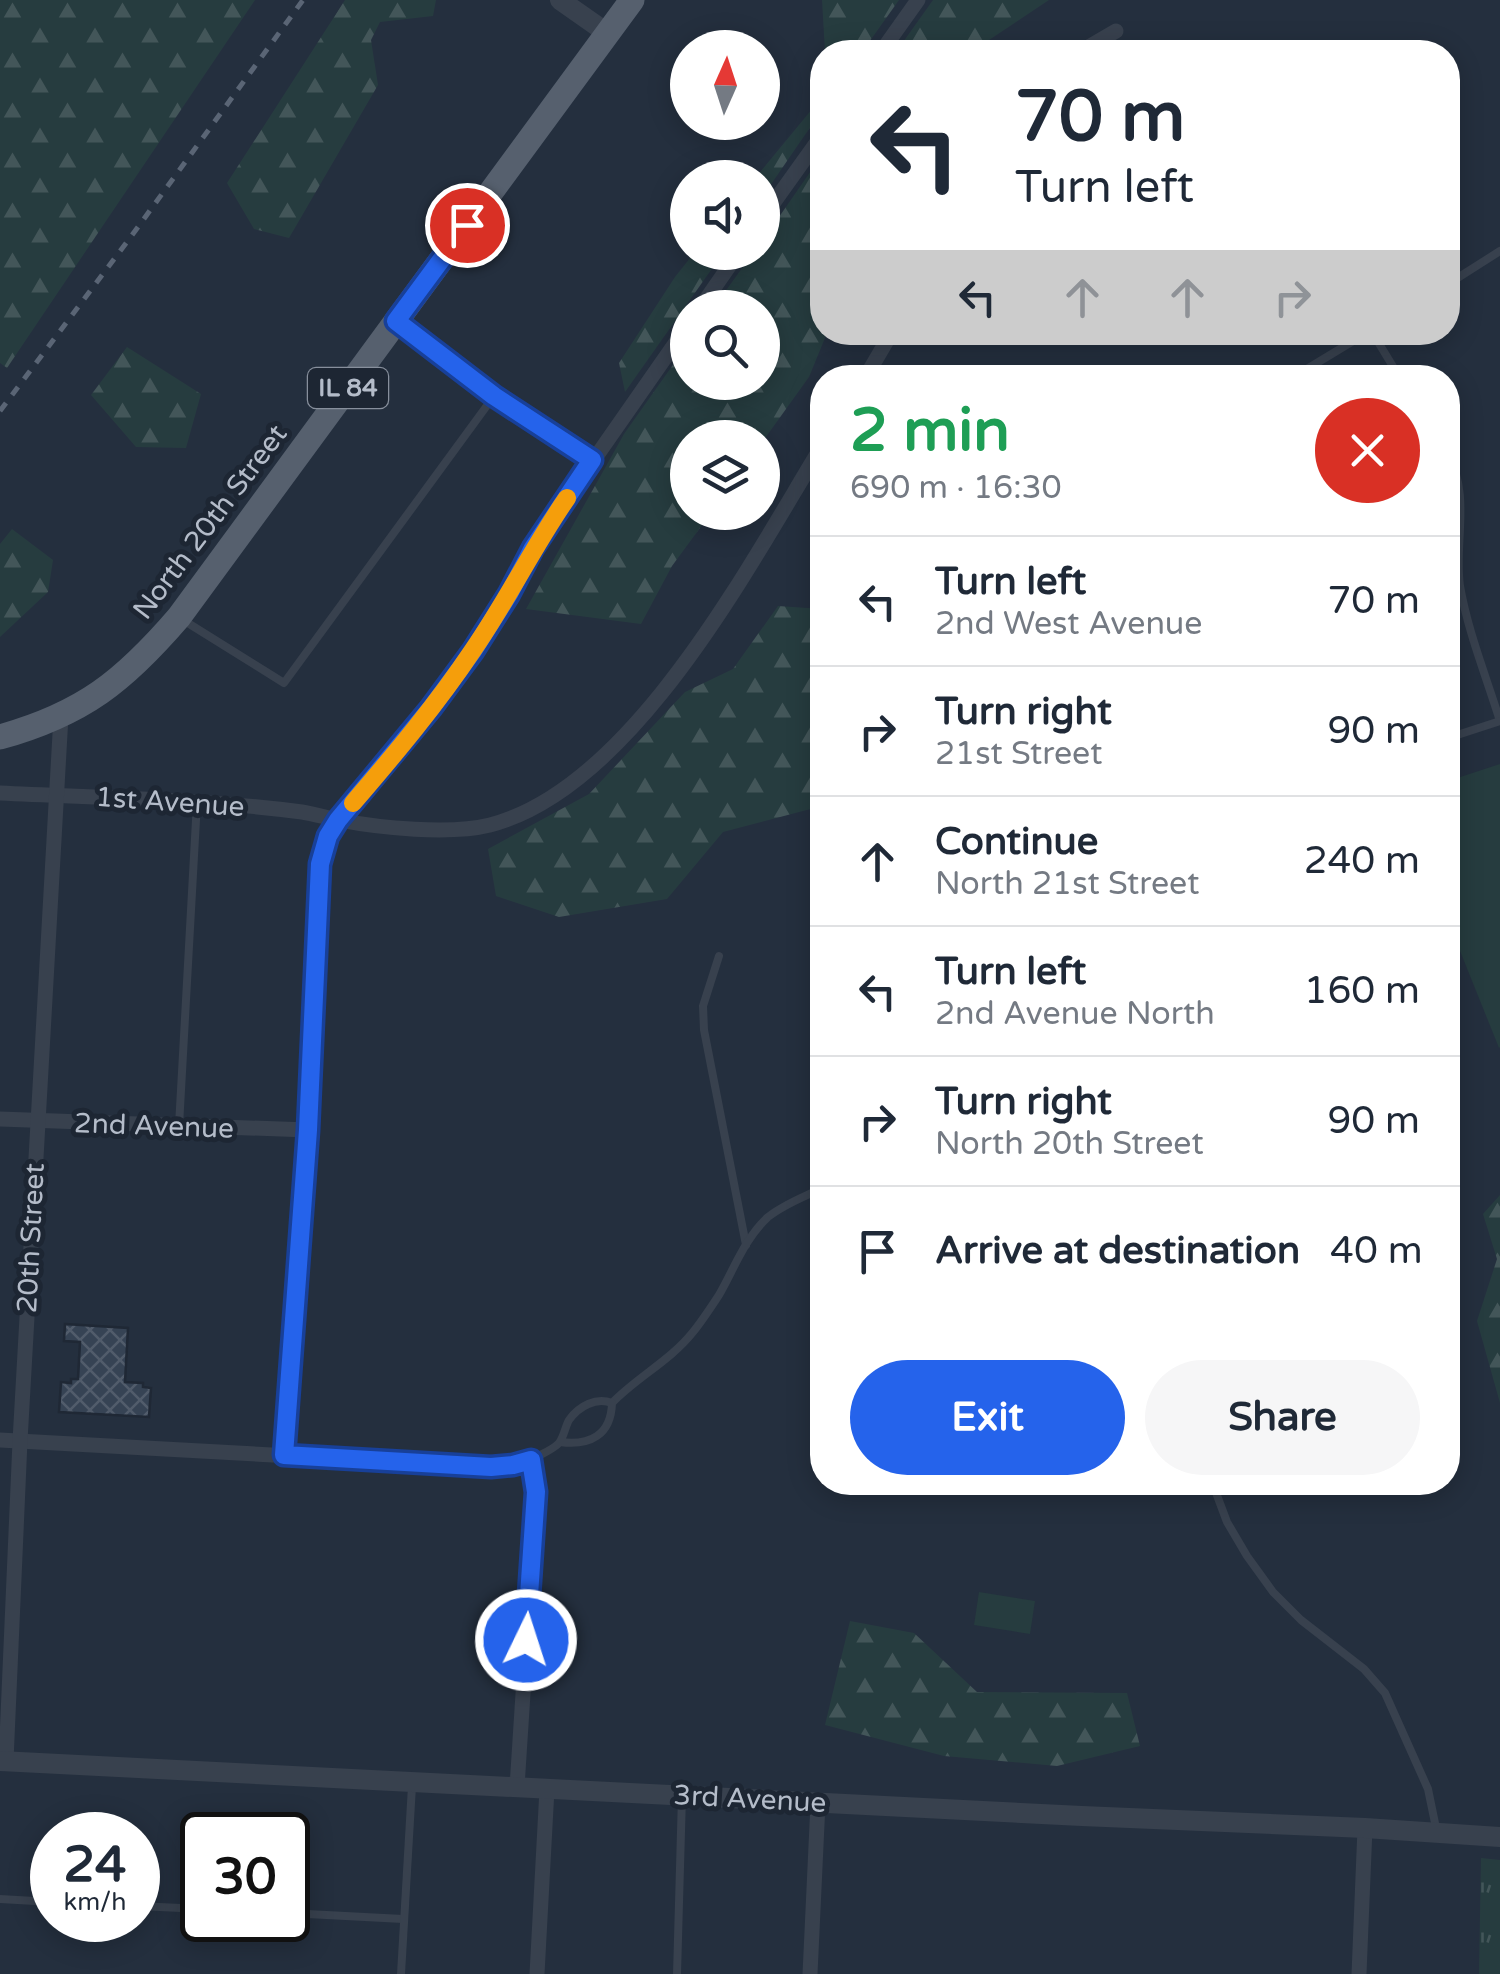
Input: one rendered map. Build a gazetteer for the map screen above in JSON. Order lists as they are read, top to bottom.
{
  "streets": {
    "main road": ["IL 84", "North 20th Street"],
    "street": [
      "1st Avenue",
      "2nd Avenue",
      "20th Street",
      "3rd Avenue"
    ]
  },
  "crossings": [
    ["IL 84", "North 20th Street"],
    ["IL 84", "20th Street"],
    ["North 20th Street", "20th Street"],
    ["1st Avenue", "20th Street"],
    ["2nd Avenue", "20th Street"],
    ["20th Street", "3rd Avenue"]
  ],
  "north": "top",
  "page": {
    "turn": ["70 m", "Turn left"],
    "heading": ["2 min", "690 m · 16:30"],
    "list": [
      {
        "name": "Turn left",
        "note": "2nd West Avenue",
        "value": "70 m"
      },
      {
        "name": "Turn right",
        "note": "21st Street",
        "value": "90 m"
      },
      {
        "name": "Continue",
        "note": "North 21st Street",
        "value": "240 m"
      },
      {
        "name": "Turn left",
        "note": "2nd Avenue North",
        "value": "160 m"
      },
      {
        "name": "Turn right",
        "note": "North 20th Street",
        "value": "90 m"
      },
      {
        "name": "Arrive at destination",
        "value": "40 m"
      }
    ],
    "buttons": ["Exit", "Share"],
    "speed": "24 km/h",
    "limit": "30"
  }
}
